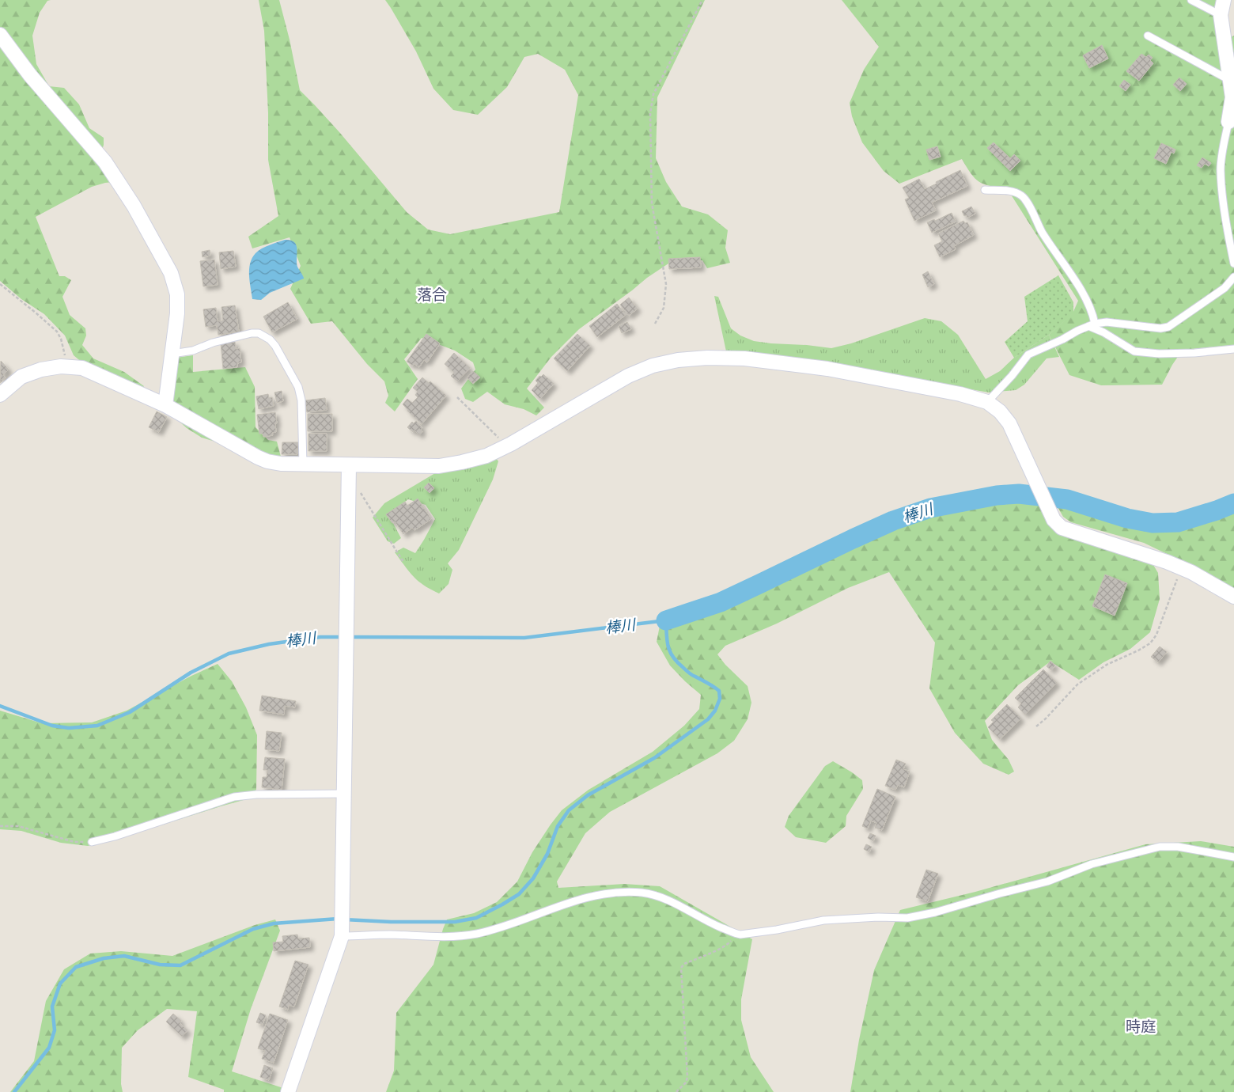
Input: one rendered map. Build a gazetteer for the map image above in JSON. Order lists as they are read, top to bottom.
{
  "districts": ["落合", "時庭"],
  "water": ["棒川"]
}
